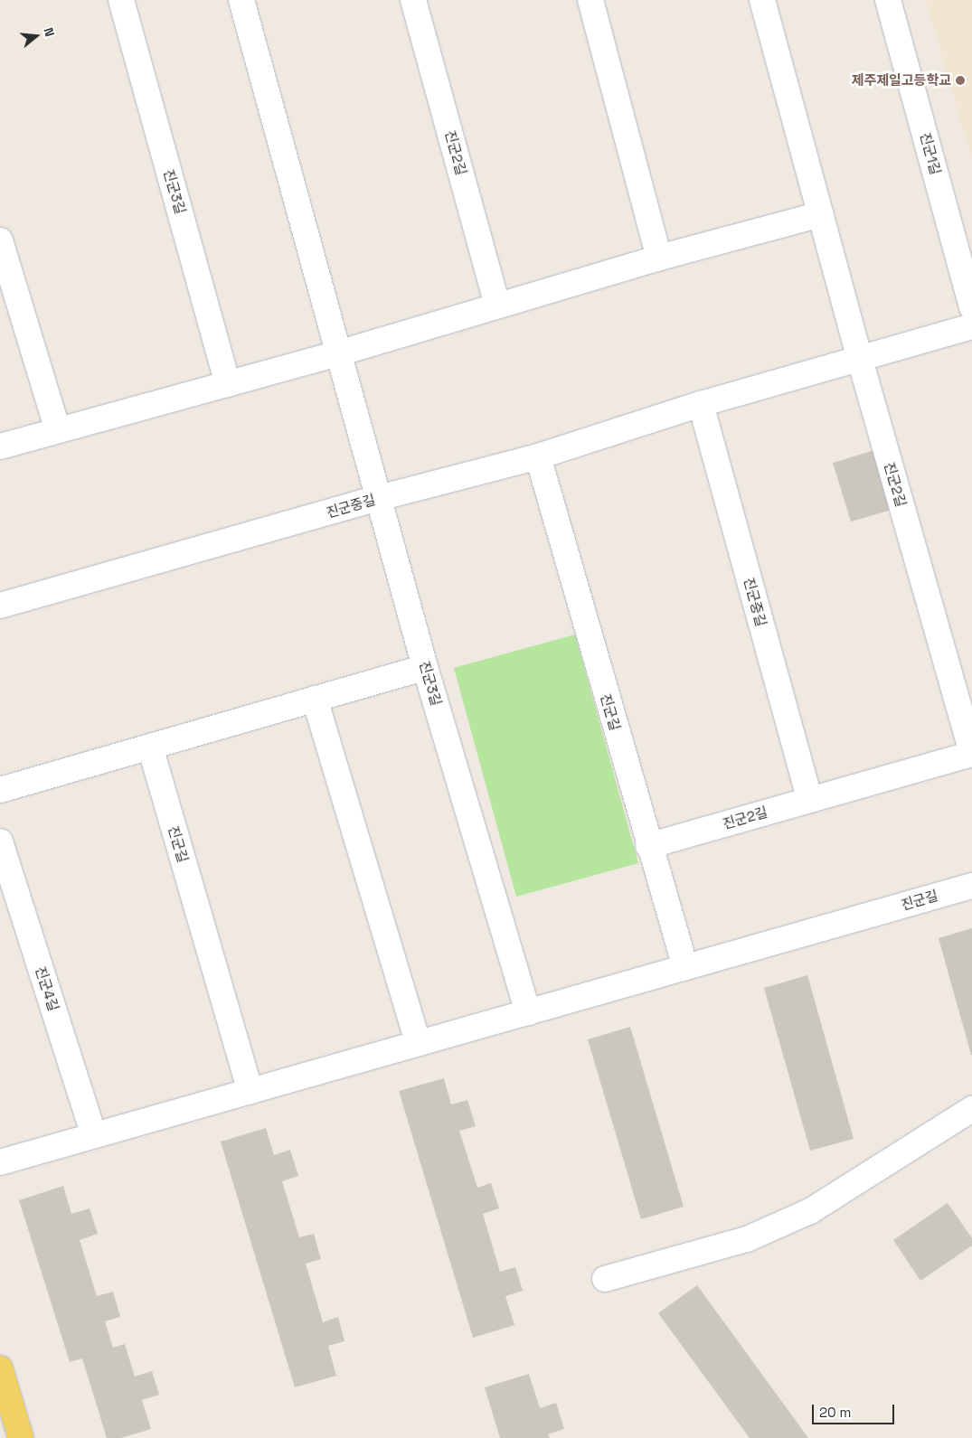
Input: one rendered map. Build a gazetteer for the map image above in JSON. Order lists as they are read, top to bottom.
{
  "streets": {
    "street": [
      "진군2길",
      "진군1길",
      "진군3길",
      "진군중길",
      "진군길",
      "진군4길"
    ]
  },
  "crossings": [
    ["진군2길", "진군중길"],
    ["진군2길", "진군길"],
    ["진군3길", "진군중길"],
    ["진군3길", "진군길"],
    ["진군중길", "진군길"],
    ["진군길", "진군4길"]
  ],
  "places": ["제주제일고등학교"],
  "scale_bar": "20 m",
  "north": "right"
}
